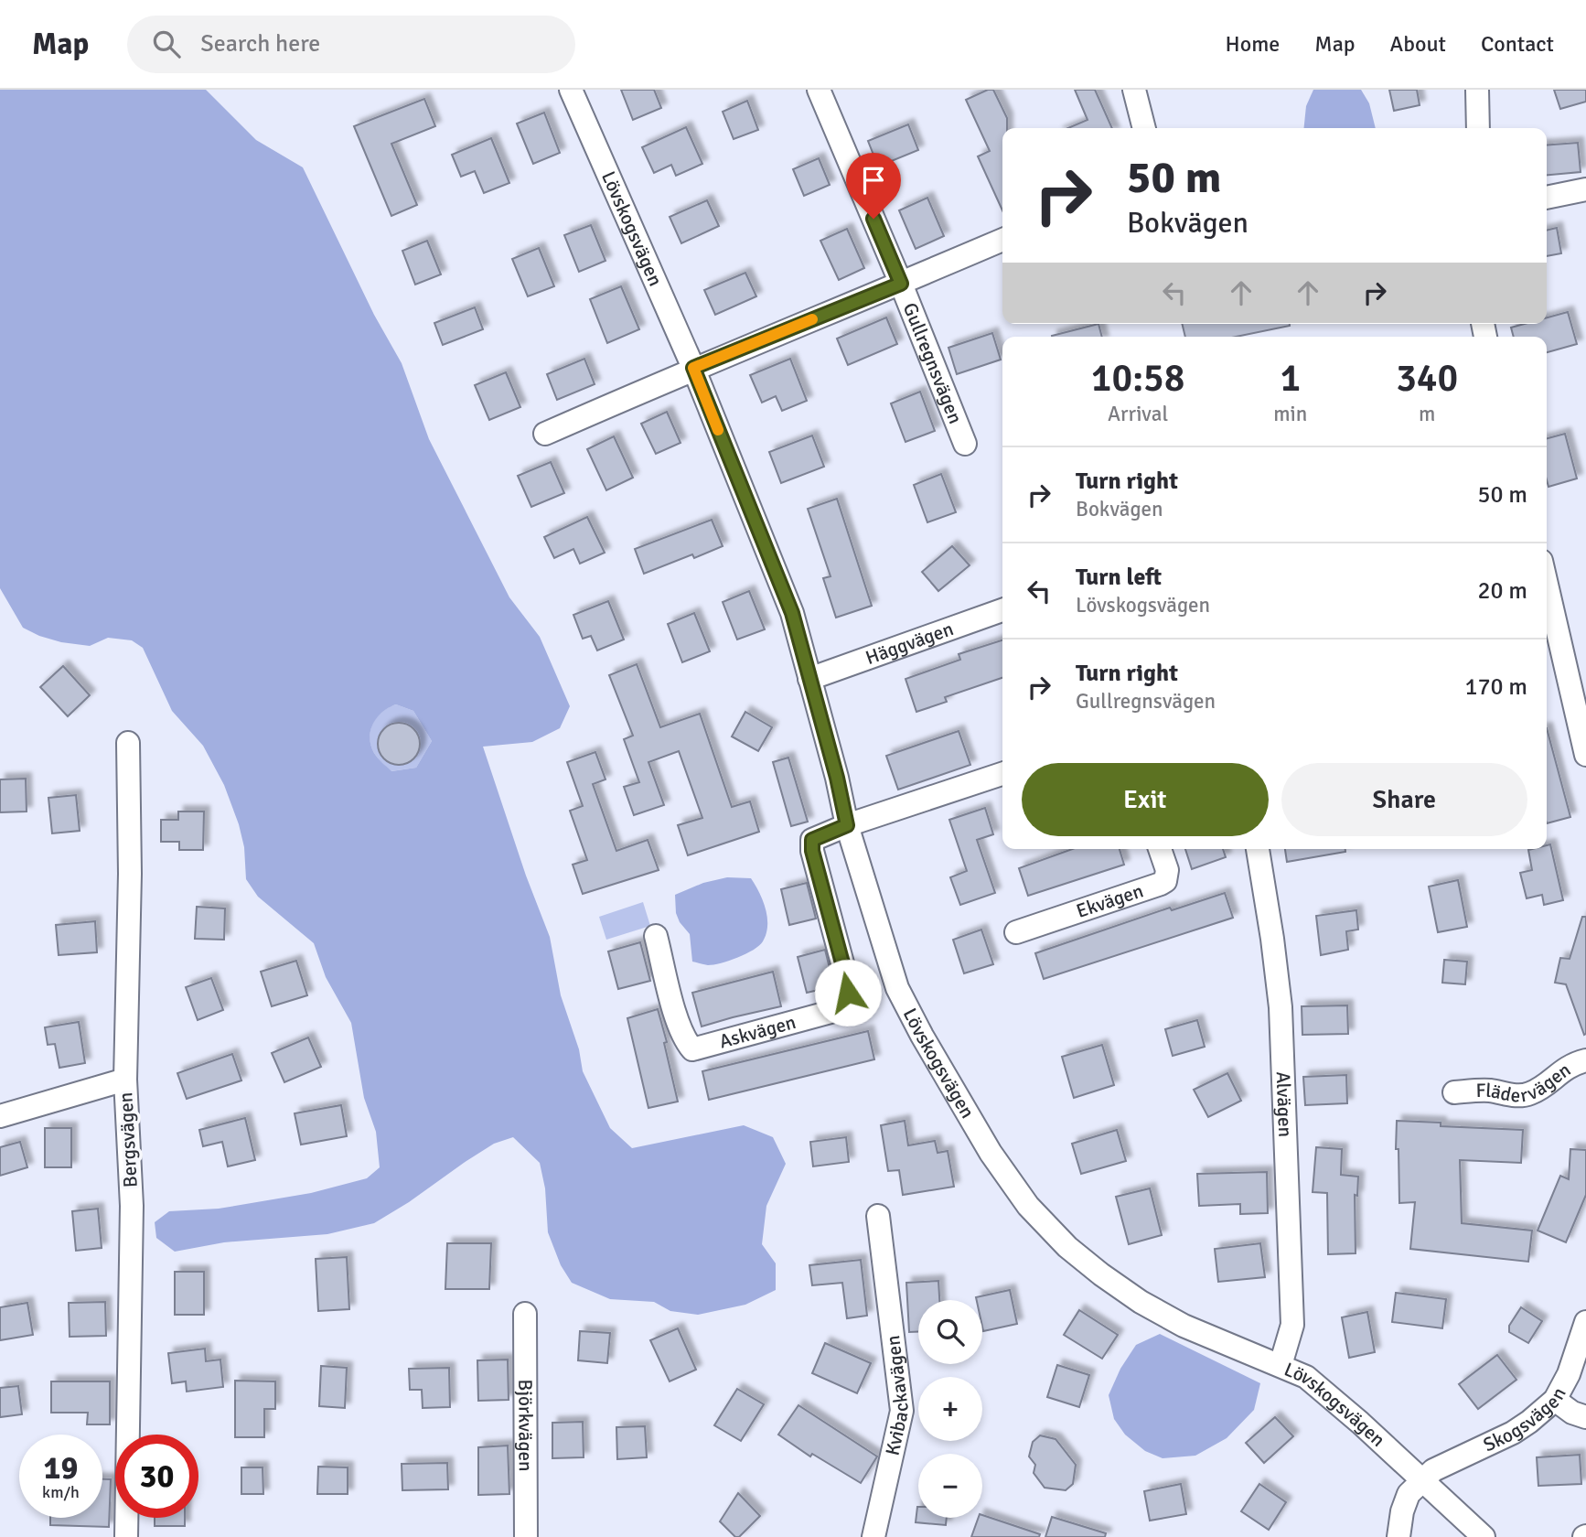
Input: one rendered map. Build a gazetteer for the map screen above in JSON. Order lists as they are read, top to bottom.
{
  "streets": {
    "street": [
      "Lövskogsvägen",
      "Gullregnsvägen",
      "Häggvägen",
      "Ekvägen",
      "Askvägen",
      "Flädervägen",
      "Alvägen",
      "Bergsvägen",
      "Kvibackavägen",
      "Skogsvägen",
      "Björkvägen"
    ]
  },
  "crossings": [
    ["Lövskogsvägen", "Gullregnsvägen"],
    ["Lövskogsvägen", "Häggvägen"],
    ["Lövskogsvägen", "Askvägen"],
    ["Lövskogsvägen", "Alvägen"],
    ["Lövskogsvägen", "Skogsvägen"]
  ],
  "page": {
    "header": "Map",
    "search": "Search here",
    "nav": [
      "Home",
      "Map",
      "About",
      "Contact"
    ],
    "turn": ["50 m", "Bokvägen"],
    "eta": [
      "10:58",
      "Arrival",
      "1",
      "min",
      "340",
      "m"
    ],
    "list": [
      {
        "name": "Turn right",
        "note": "Bokvägen",
        "value": "50 m"
      },
      {
        "name": "Turn left",
        "note": "Lövskogsvägen",
        "value": "20 m"
      },
      {
        "name": "Turn right",
        "note": "Gullregnsvägen",
        "value": "170 m"
      }
    ],
    "buttons": ["Exit", "Share"],
    "map_buttons": ["+", "−"],
    "speed": "19 km/h",
    "limit": "30"
  }
}
